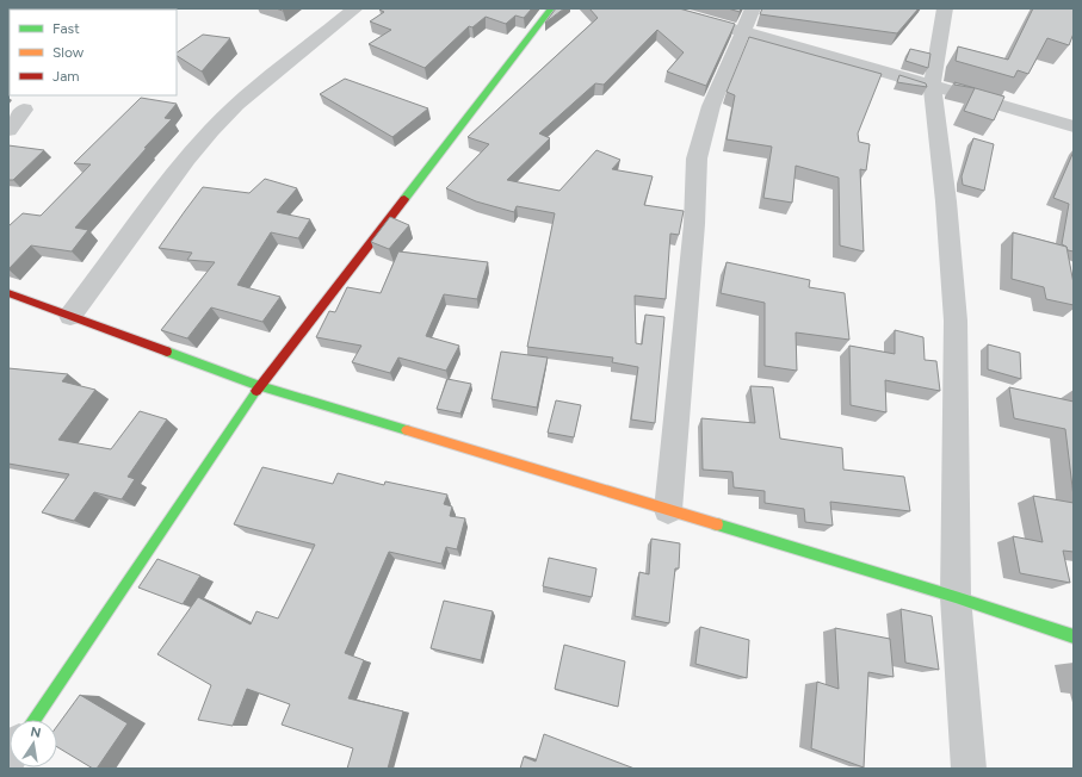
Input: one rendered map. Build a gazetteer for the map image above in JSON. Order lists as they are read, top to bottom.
{
  "legend": ["Fast", "Slow", "Jam"],
  "north": "top"
}
